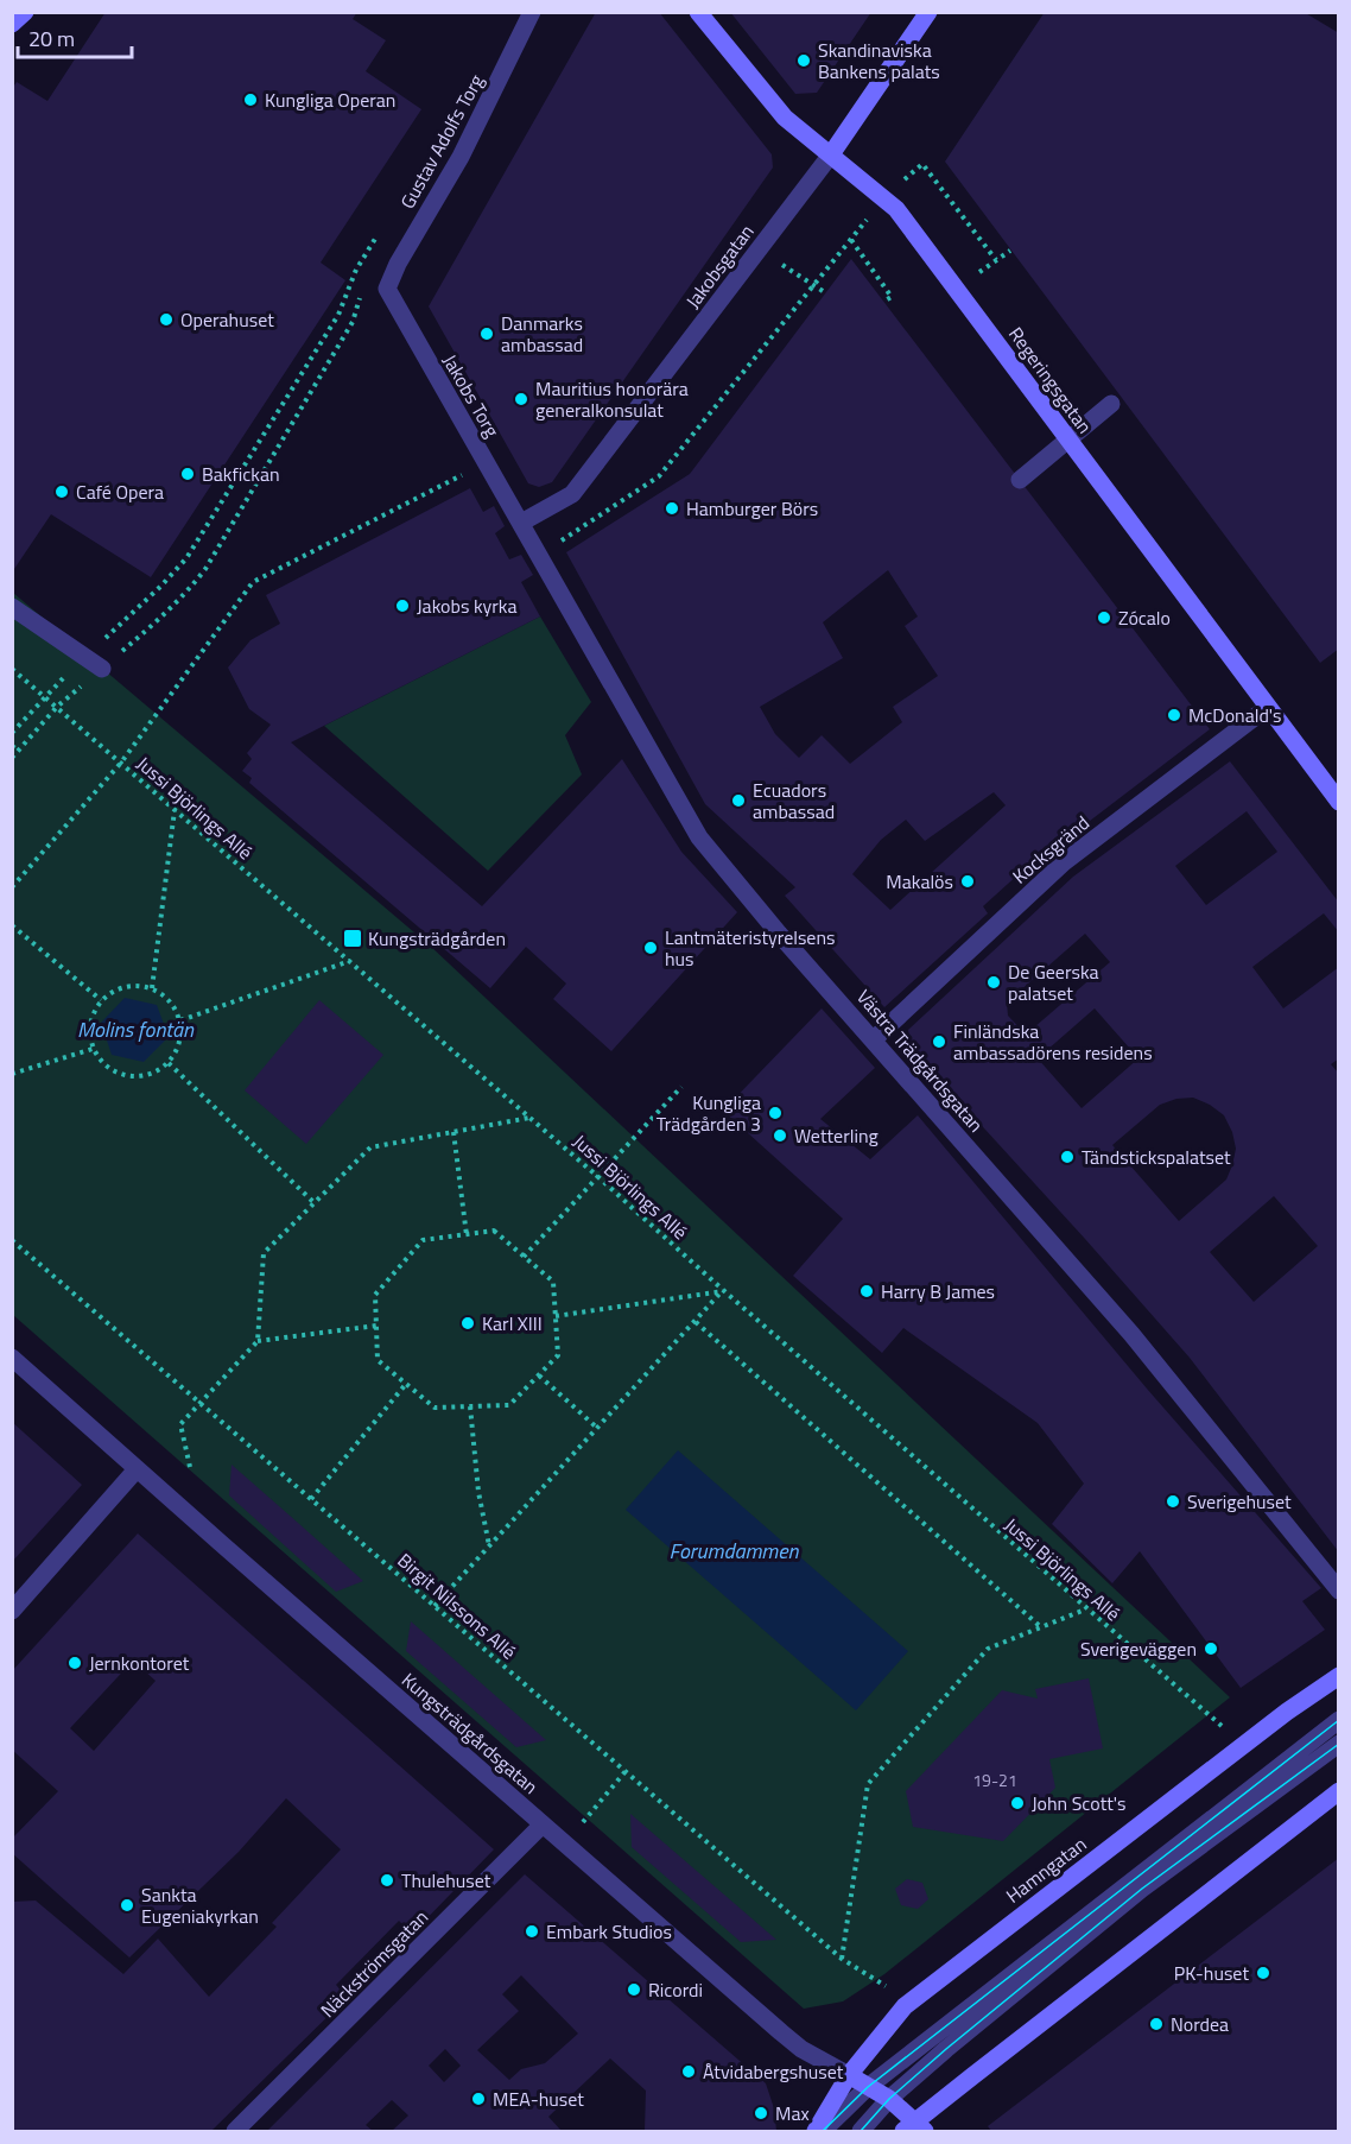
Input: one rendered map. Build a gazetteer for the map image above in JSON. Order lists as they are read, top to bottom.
{
  "streets": {
    "street": [
      "Gustav Adolfs Torg",
      "Jakobsgatan",
      "Regeringsgatan",
      "Jakobs Torg",
      "Kocksgränd",
      "Västra Trädgårdsgatan",
      "Kungsträdgårdsgatan",
      "Hamngatan",
      "Näckströmsgatan"
    ],
    "path": ["Jussi Björlings Allé", "Birgit Nilssons Allé"]
  },
  "crossings": [
    ["Gustav Adolfs Torg", "Jakobs Torg"],
    ["Jakobsgatan", "Regeringsgatan"],
    ["Jakobsgatan", "Jakobs Torg"],
    ["Jakobsgatan", "Västra Trädgårdsgatan"],
    ["Regeringsgatan", "Kocksgränd"],
    ["Jakobs Torg", "Västra Trädgårdsgatan"],
    ["Kocksgränd", "Västra Trädgårdsgatan"],
    ["Kungsträdgårdsgatan", "Hamngatan"],
    ["Kungsträdgårdsgatan", "Näckströmsgatan"]
  ],
  "water": ["Molins fontän", "Forumdammen"],
  "places": {
    "other": [
      "Skandinaviska Bankens palats",
      "Kungliga Operan",
      "Operahuset",
      "Danmarks ambassad",
      "Mauritius honorära generalkonsulat",
      "Bakfickan",
      "Café Opera",
      "Hamburger Börs",
      "Jakobs kyrka",
      "Zócalo",
      "McDonald's",
      "Ecuadors ambassad",
      "Makalös",
      "Lantmäteristyrelsens hus",
      "De Geerska palatset",
      "Finländska ambassadörens residens",
      "Kungliga Trädgården 3",
      "Wetterling",
      "Tändstickspalatset",
      "Harry B James",
      "Karl XIII",
      "Sverigehuset",
      "Sverigeväggen",
      "Jernkontoret",
      "John Scott's",
      "Thulehuset",
      "Sankta Eugeniakyrkan",
      "Embark Studios",
      "PK-huset",
      "Ricordi",
      "Nordea",
      "Åtvidabergshuset",
      "MEA-huset",
      "Max"
    ],
    "transit": ["Kungsträdgården"]
  },
  "house_numbers": ["19-21"],
  "scale_bar": "20 m"
}
